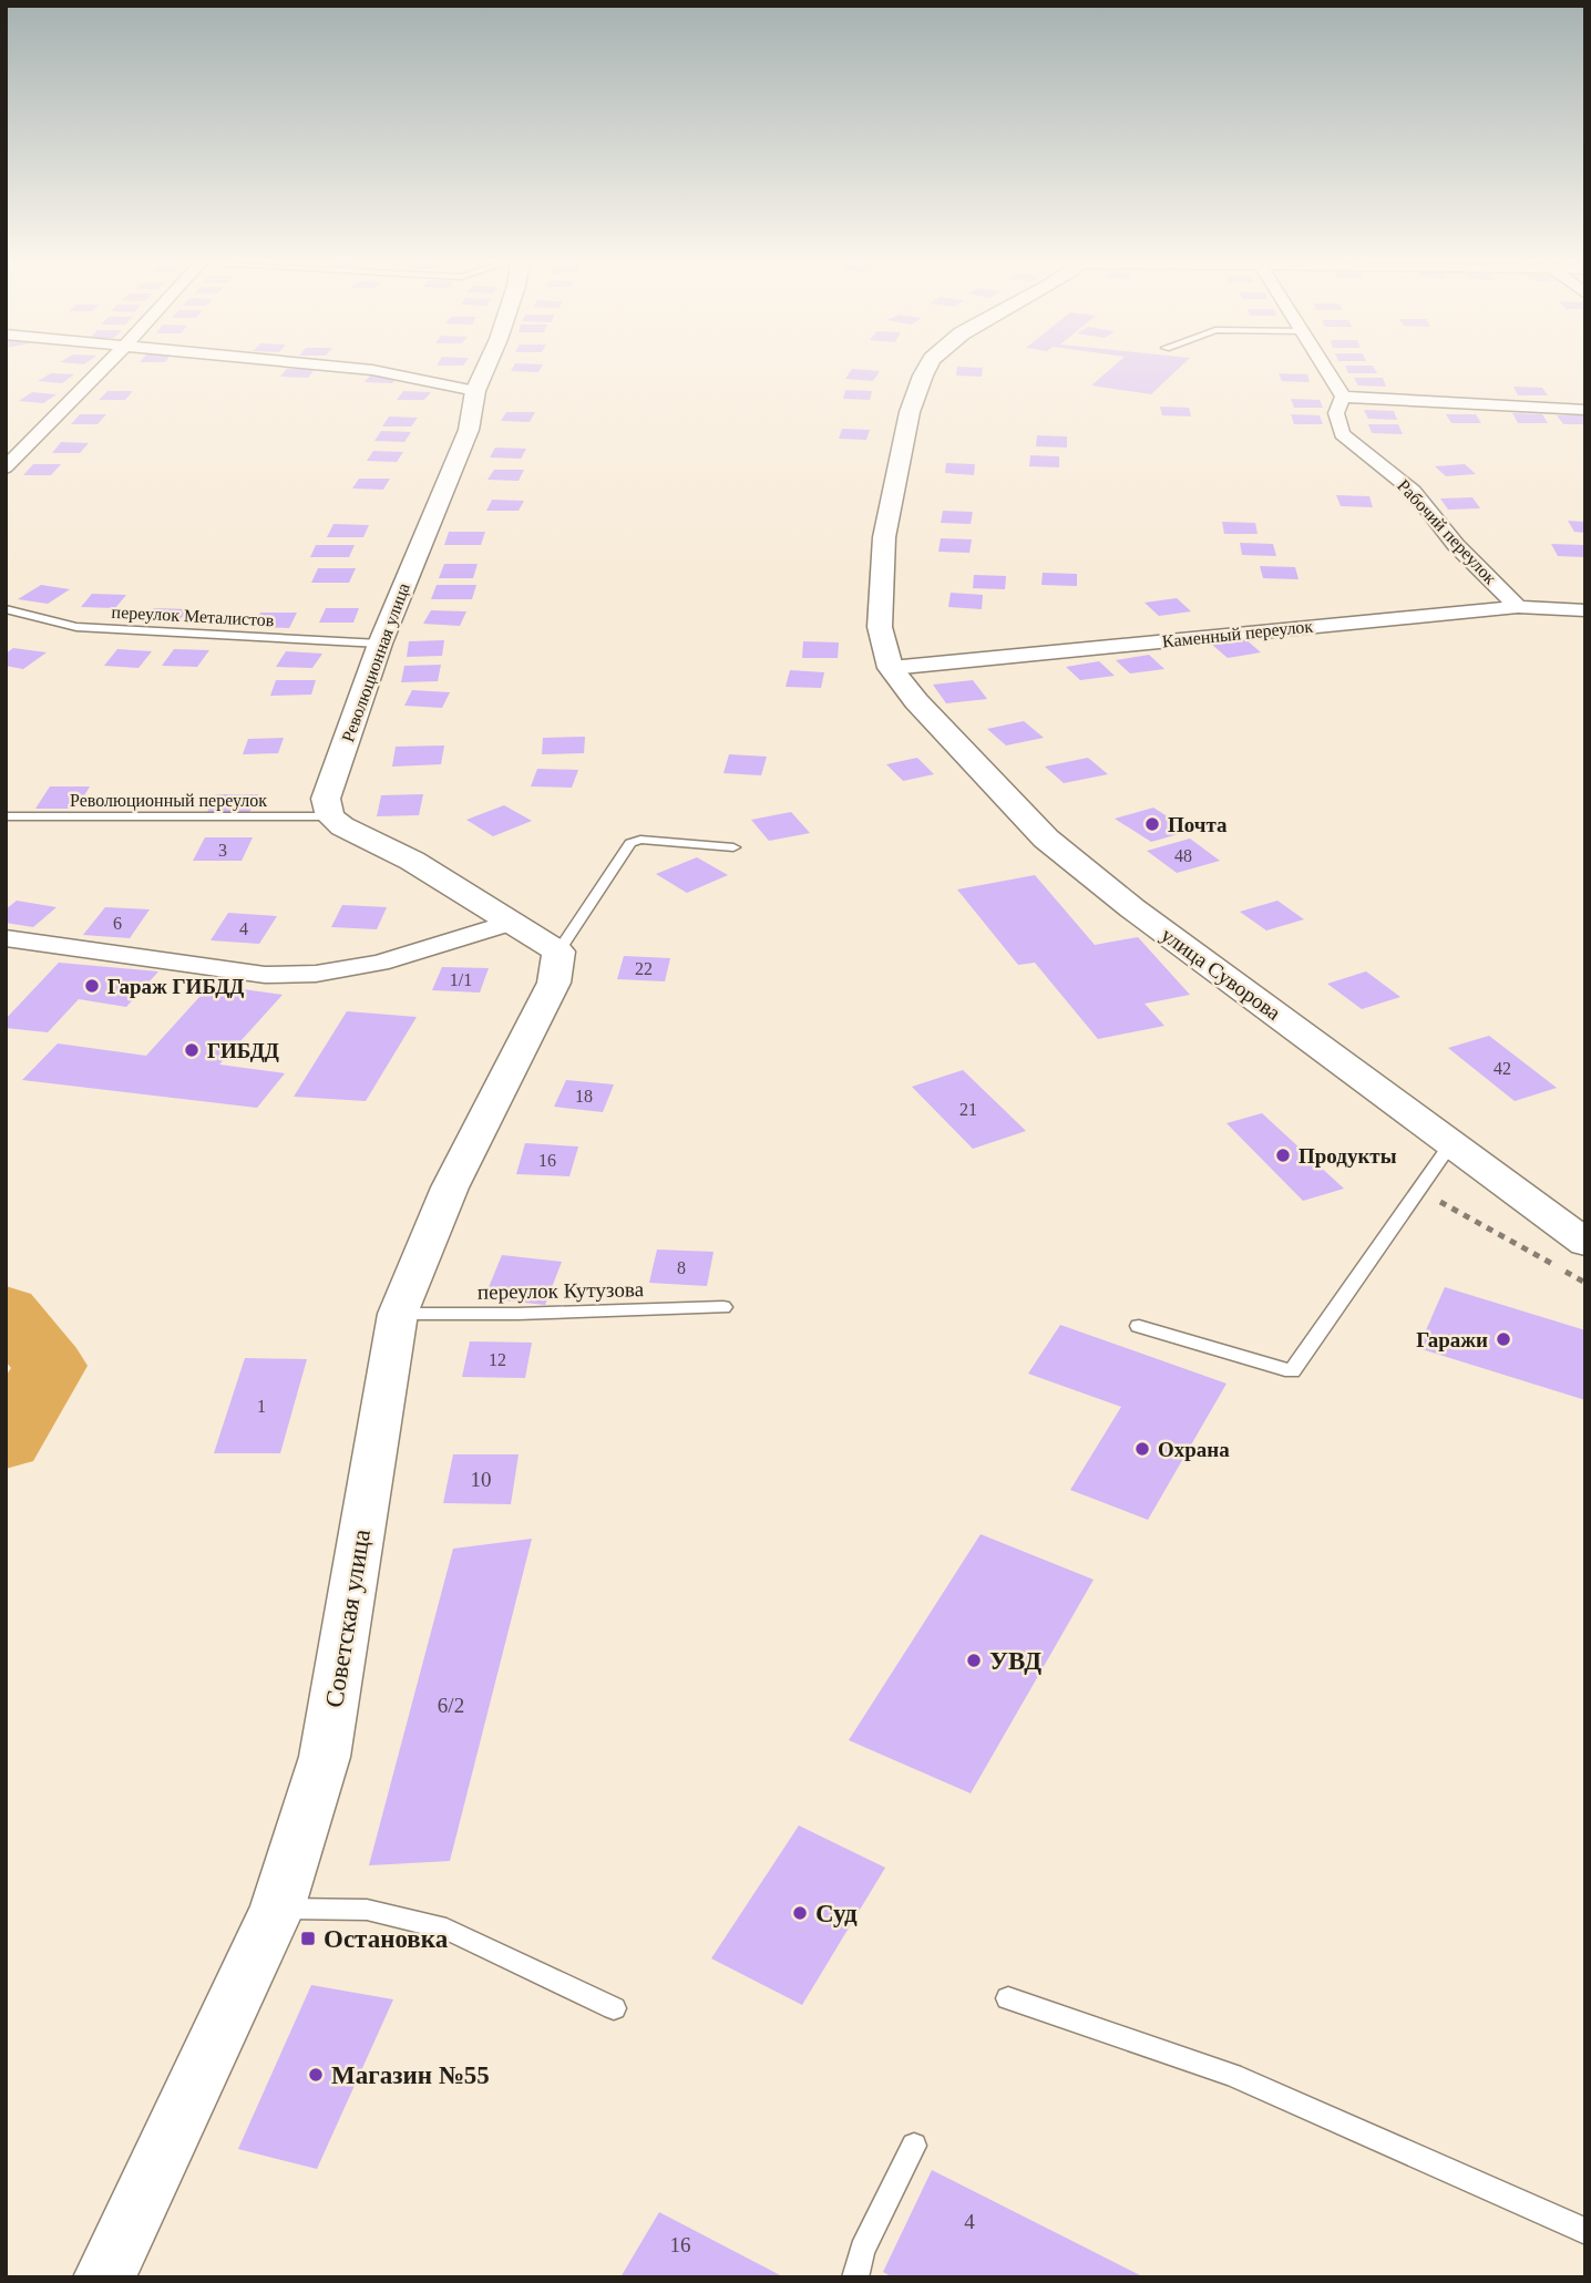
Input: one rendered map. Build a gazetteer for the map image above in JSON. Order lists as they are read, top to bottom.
{
  "streets": {
    "street": [
      "Рабочий переулок",
      "Каменный переулок",
      "Революционная улица",
      "улица Суворова",
      "Советская улица"
    ],
    "lane": ["переулок Металистов", "Революционный переулок", "переулок Кутузова"]
  },
  "crossings": [
    ["Рабочий переулок", "Каменный переулок"],
    ["переулок Металистов", "Революционная улица"],
    ["Каменный переулок", "улица Суворова"],
    ["Революционная улица", "Революционный переулок"],
    ["переулок Кутузова", "Советская улица"]
  ],
  "places": {
    "other": [
      "Почта",
      "Гараж ГИБДД",
      "ГИБДД",
      "Продукты",
      "Гаражи",
      "Охрана",
      "УВД",
      "Суд",
      "Магазин №55"
    ],
    "transit": ["Остановка"]
  },
  "house_numbers": [
    "3",
    "48",
    "6",
    "4",
    "22",
    "1/1",
    "42",
    "18",
    "21",
    "16",
    "8",
    "12",
    "1",
    "10",
    "6/2",
    "4",
    "16"
  ]
}
